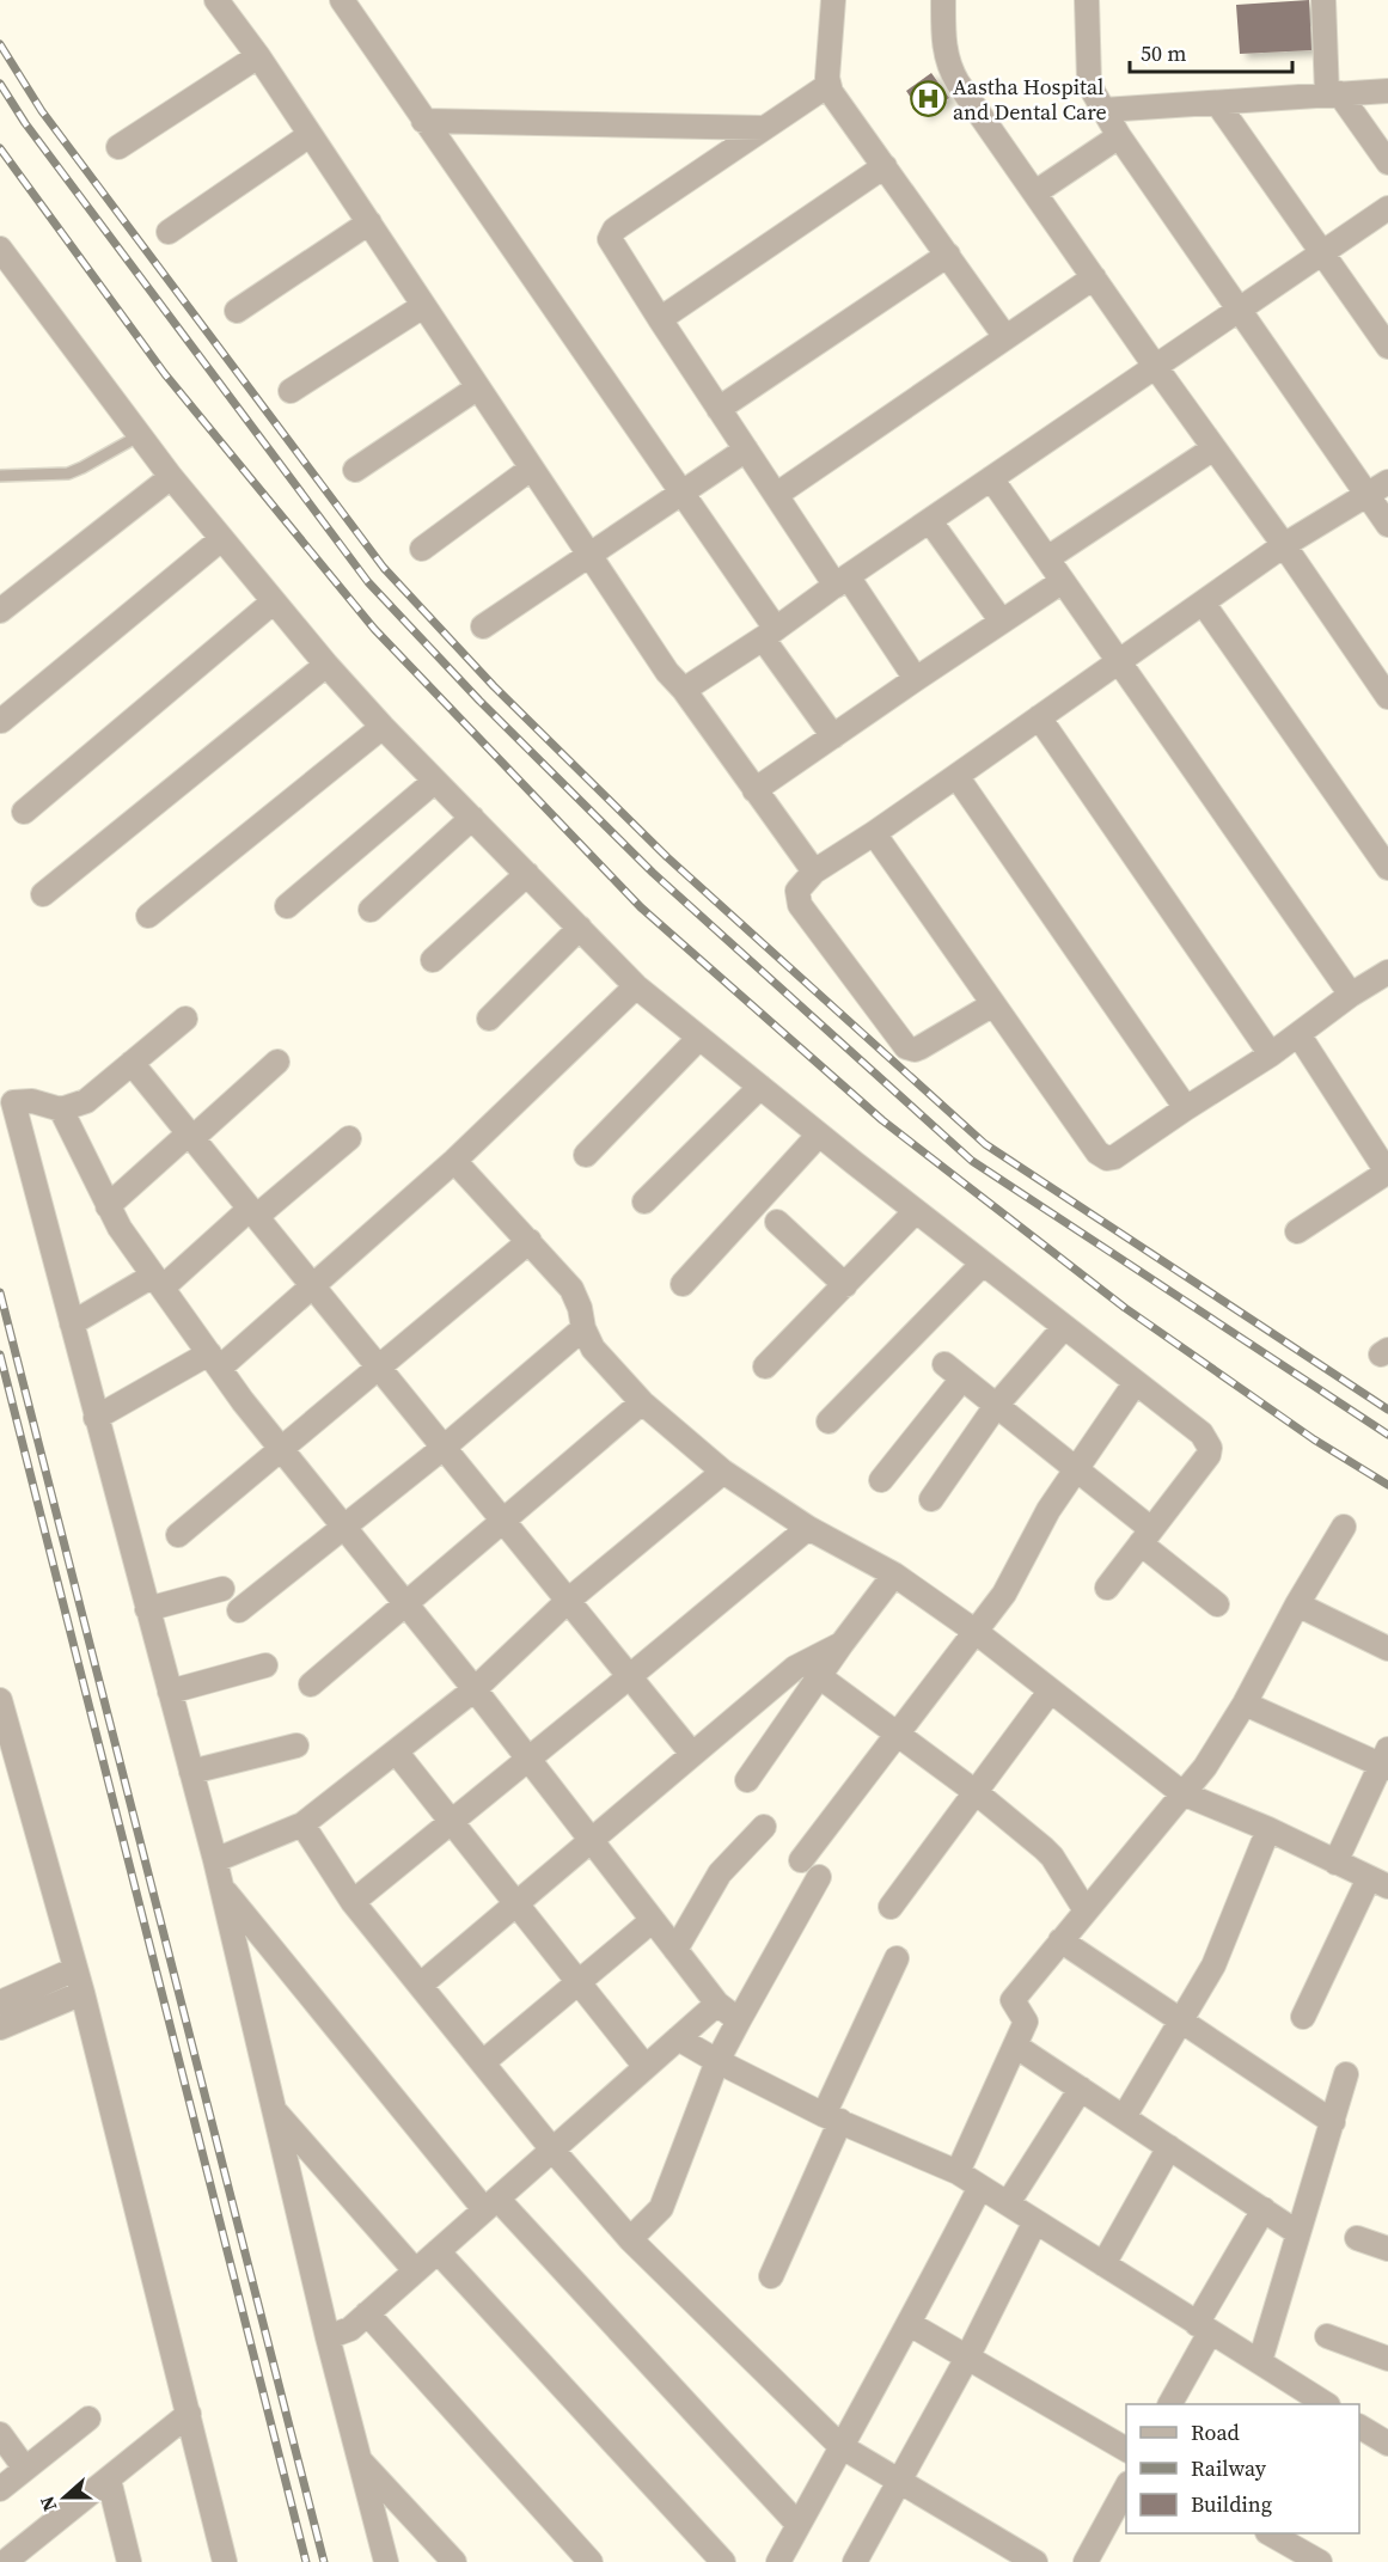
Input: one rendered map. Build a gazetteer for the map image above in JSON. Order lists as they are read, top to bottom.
{
  "places": {
    "hospital": ["Aastha Hospital and Dental Care"]
  },
  "legend": ["Road", "Railway", "Building"],
  "scale_bar": "50 m",
  "north": "left"
}
